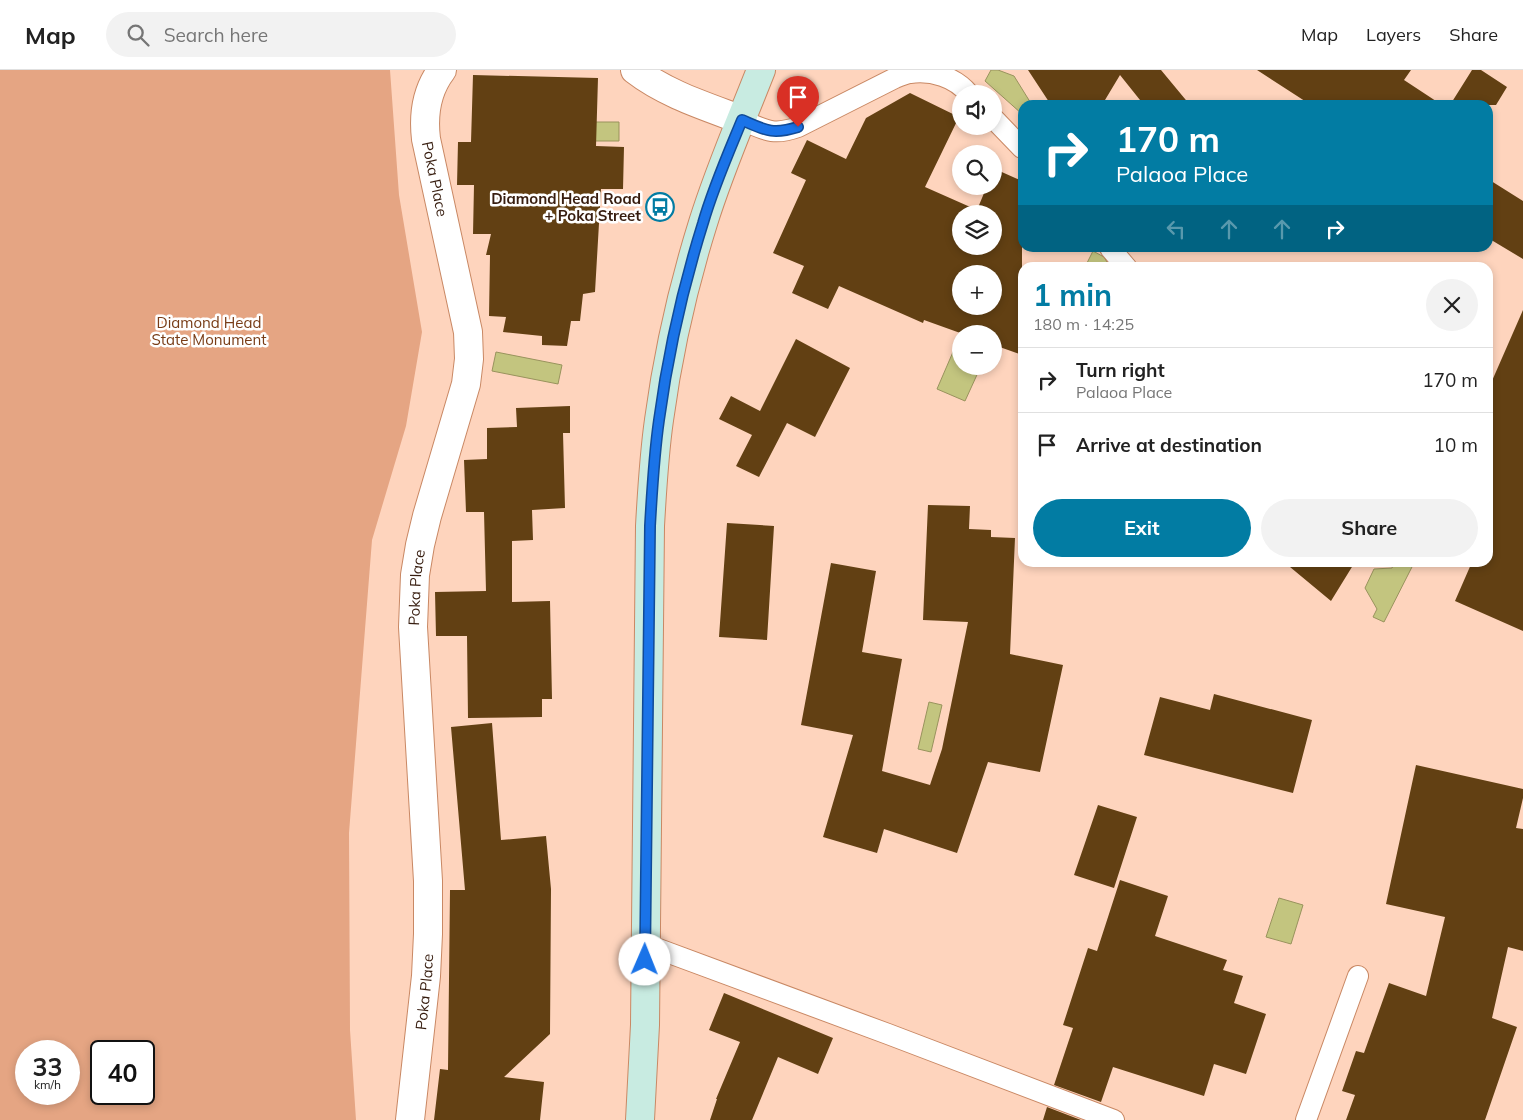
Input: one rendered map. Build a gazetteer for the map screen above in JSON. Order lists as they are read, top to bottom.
{
  "streets": {
    "street": ["Poka Place"]
  },
  "parks": ["Diamond Head State Monument"],
  "places": {
    "bus stop": ["Diamond Head Road + Poka Street"]
  },
  "page": {
    "header": "Map",
    "search": "Search here",
    "nav": ["Map", "Layers", "Share"],
    "map_buttons": ["+", "−"],
    "turn": ["170 m", "Palaoa Place"],
    "heading": ["1 min", "180 m · 14:25"],
    "list": [
      {
        "name": "Turn right",
        "note": "Palaoa Place",
        "value": "170 m"
      },
      {
        "name": "Arrive at destination",
        "value": "10 m"
      }
    ],
    "buttons": ["Exit", "Share"],
    "speed": "33 km/h",
    "limit": "40"
  }
}
